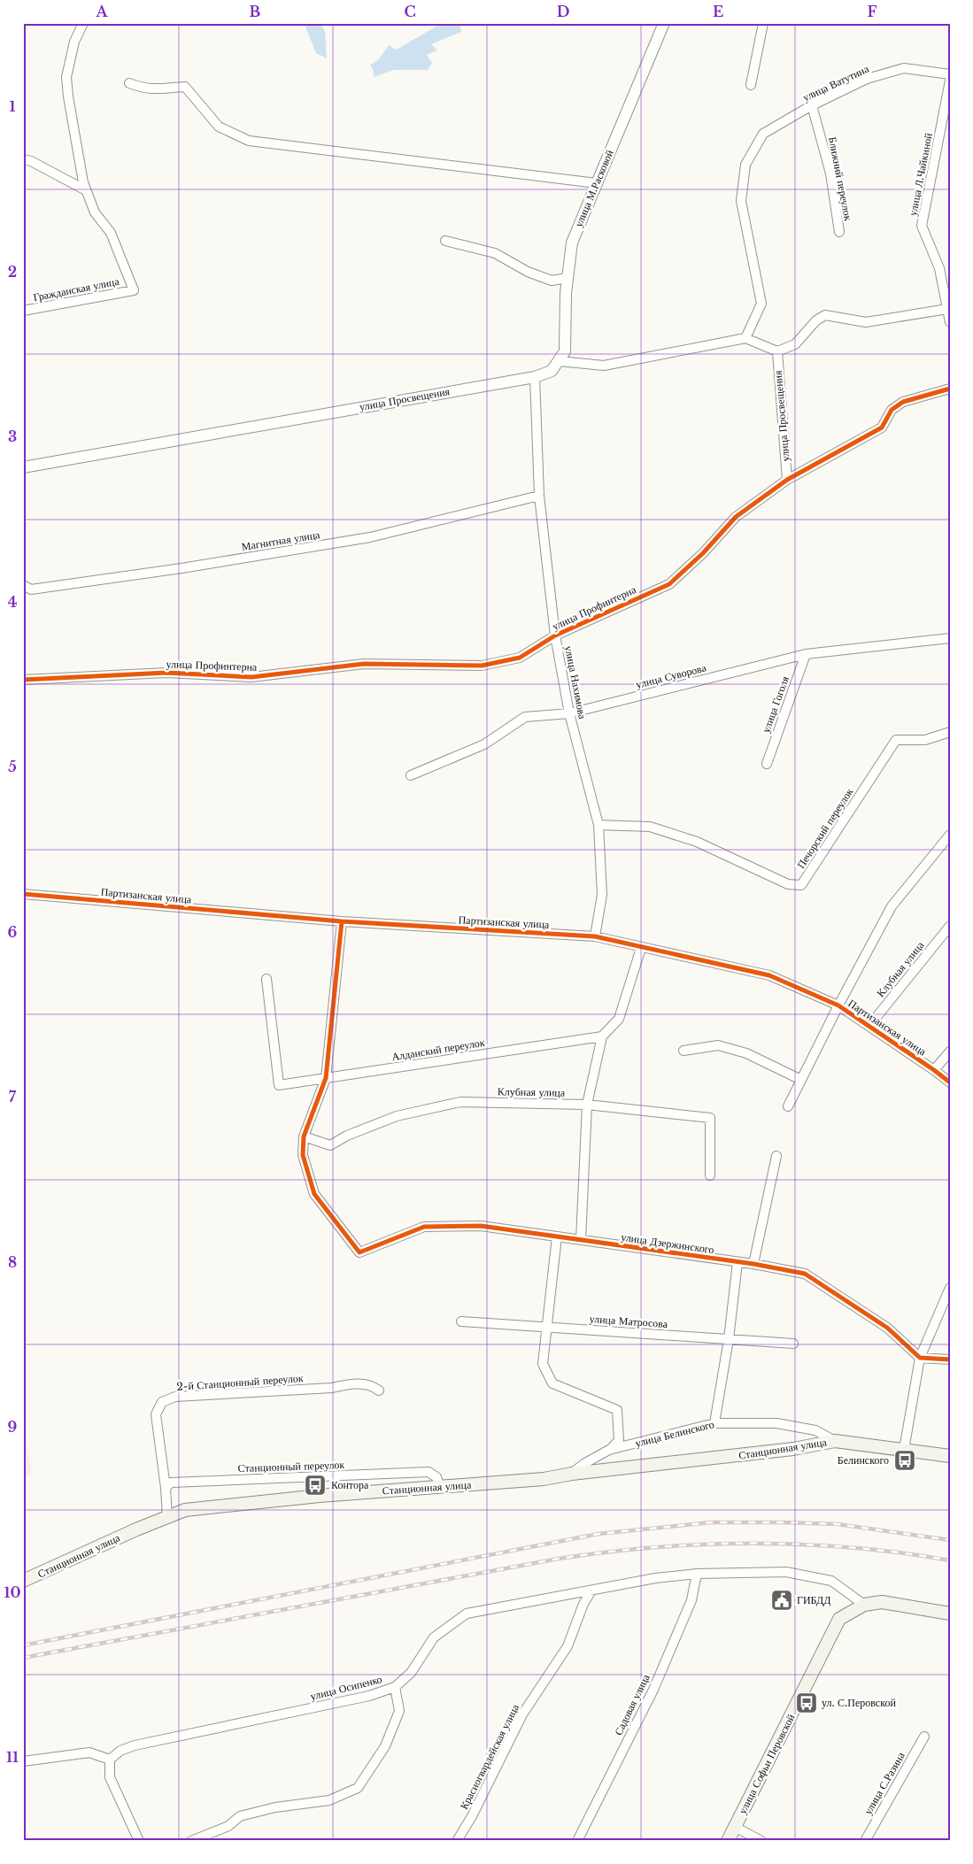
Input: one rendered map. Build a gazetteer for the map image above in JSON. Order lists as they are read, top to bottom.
{
  "streets": {
    "main road": ["улица Белинского", "Станционная улица", "улица Софьи Перовской"],
    "street": [
      "улица Ватутина",
      "улица Л.Чайкиной",
      "Ближний переулок",
      "улица М.Расковой",
      "Гражданская улица",
      "улица Просвещения",
      "Магнитная улица",
      "улица Профинтерна",
      "улица Суворова",
      "улица Нахимова",
      "улица Гоголя",
      "Печорский переулок",
      "Партизанская улица",
      "Клубная улица",
      "Алданский переулок",
      "улица Дзержинского",
      "улица Матросова",
      "2-й Станционный переулок",
      "Станционный переулок",
      "улица Осипенко",
      "Садовая улица",
      "Красногвардейская улица",
      "улица С.Разина"
    ]
  },
  "crossings": [
    ["улица Ватутина", "Ближний переулок"],
    ["улица М.Расковой", "улица Просвещения"],
    ["улица Просвещения", "улица Профинтерна"],
    ["улица Просвещения", "улица Нахимова"],
    ["Магнитная улица", "улица Нахимова"],
    ["улица Профинтерна", "улица Нахимова"],
    ["улица Суворова", "улица Нахимова"],
    ["улица Суворова", "улица Гоголя"],
    ["улица Нахимова", "Печорский переулок"],
    ["улица Нахимова", "Партизанская улица"],
    ["Партизанская улица", "Клубная улица"],
    ["Клубная улица", "улица Дзержинского"],
    ["2-й Станционный переулок", "Станционный переулок"],
    ["улица Белинского", "Станционная улица"],
    ["Станционная улица", "Станционный переулок"]
  ],
  "places": {
    "bus stop": ["Белинского", "Контора", "ул. С.Перовской"],
    "public building": ["ГИБДД"]
  },
  "grid": {
    "columns": [
      "A",
      "B",
      "C",
      "D",
      "E",
      "F"
    ],
    "rows": [
      "1",
      "2",
      "3",
      "4",
      "5",
      "6",
      "7",
      "8",
      "9",
      "10",
      "11"
    ]
  }
}
